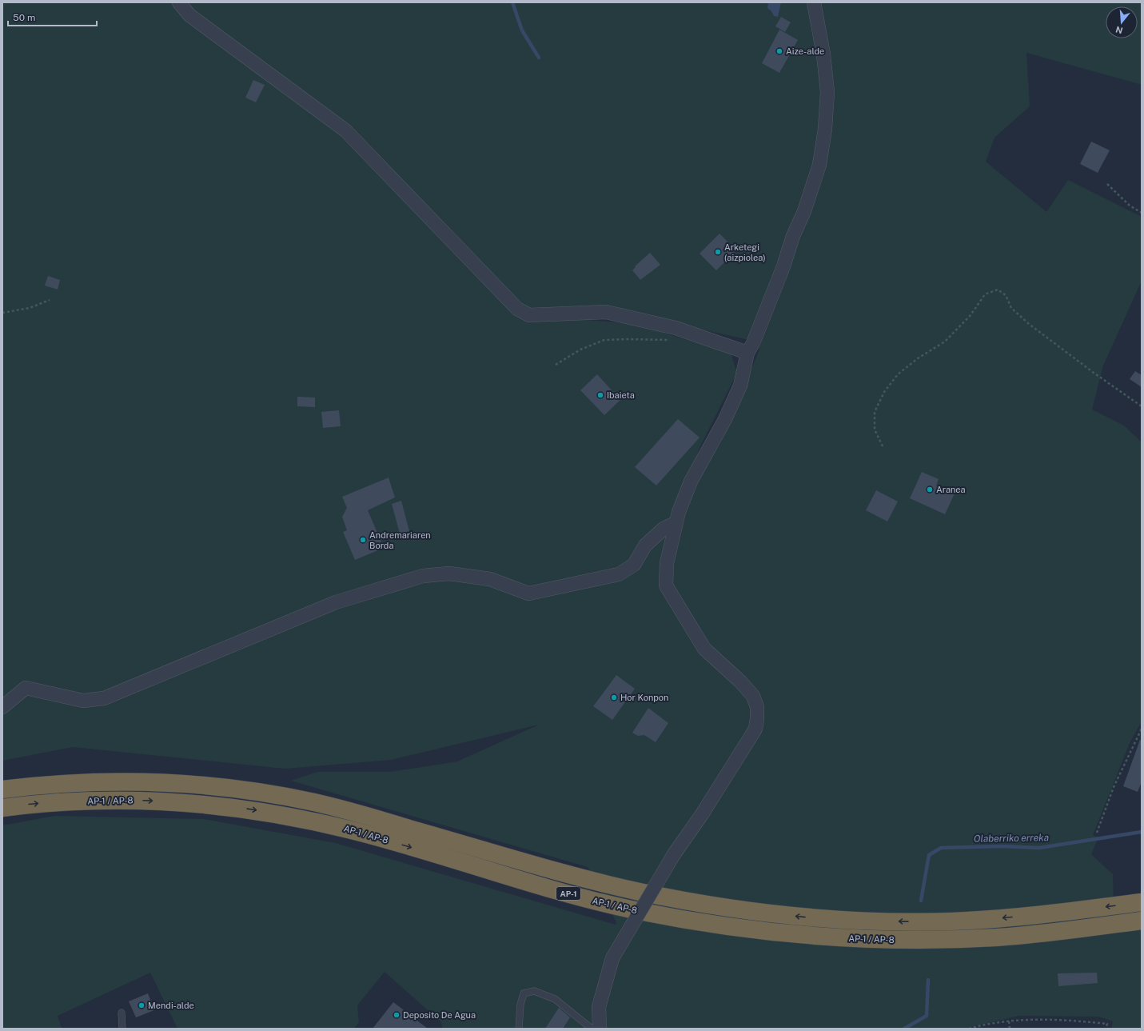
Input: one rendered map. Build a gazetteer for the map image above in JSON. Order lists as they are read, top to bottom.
{
  "streets": {
    "highway": ["AP-1 / AP-8", "AP-1"]
  },
  "water": ["Olaberriko erreka"],
  "places": [
    "Aize-alde",
    "Arketegi (aizpiolea)",
    "Ibaieta",
    "Aranea",
    "Andremariaren Borda",
    "Hor Konpon",
    "Mendi-alde",
    "Deposito De Agua"
  ],
  "scale_bar": "50 m",
  "north": "bottom"
}
